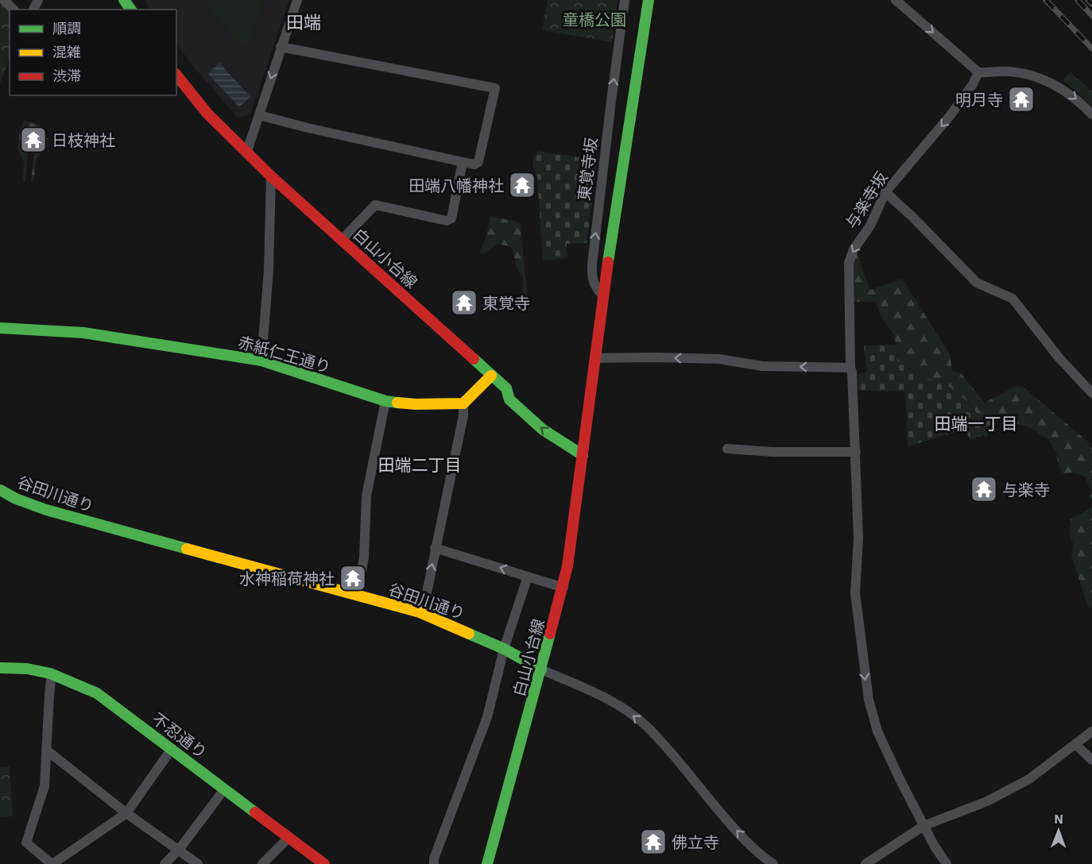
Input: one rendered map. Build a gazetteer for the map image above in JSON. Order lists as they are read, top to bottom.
{
  "streets": {
    "main road": [
      "白山小台線",
      "赤紙仁王通り",
      "谷田川通り",
      "不忍通り"
    ],
    "street": ["東覚寺坂", "与楽寺坂"]
  },
  "crossings": [
    ["東覚寺坂", "白山小台線"],
    ["白山小台線", "谷田川通り"]
  ],
  "one_way": ["東覚寺坂", "与楽寺坂"],
  "districts": ["田端", "田端一丁目", "田端二丁目"],
  "parks": ["童橋公園"],
  "places": {
    "temple": [
      "明月寺",
      "日枝神社",
      "田端八幡神社",
      "東覚寺",
      "与楽寺",
      "水神稲荷神社",
      "佛立寺"
    ]
  },
  "legend": ["順調", "混雑", "渋滞"],
  "north": "top"
}
